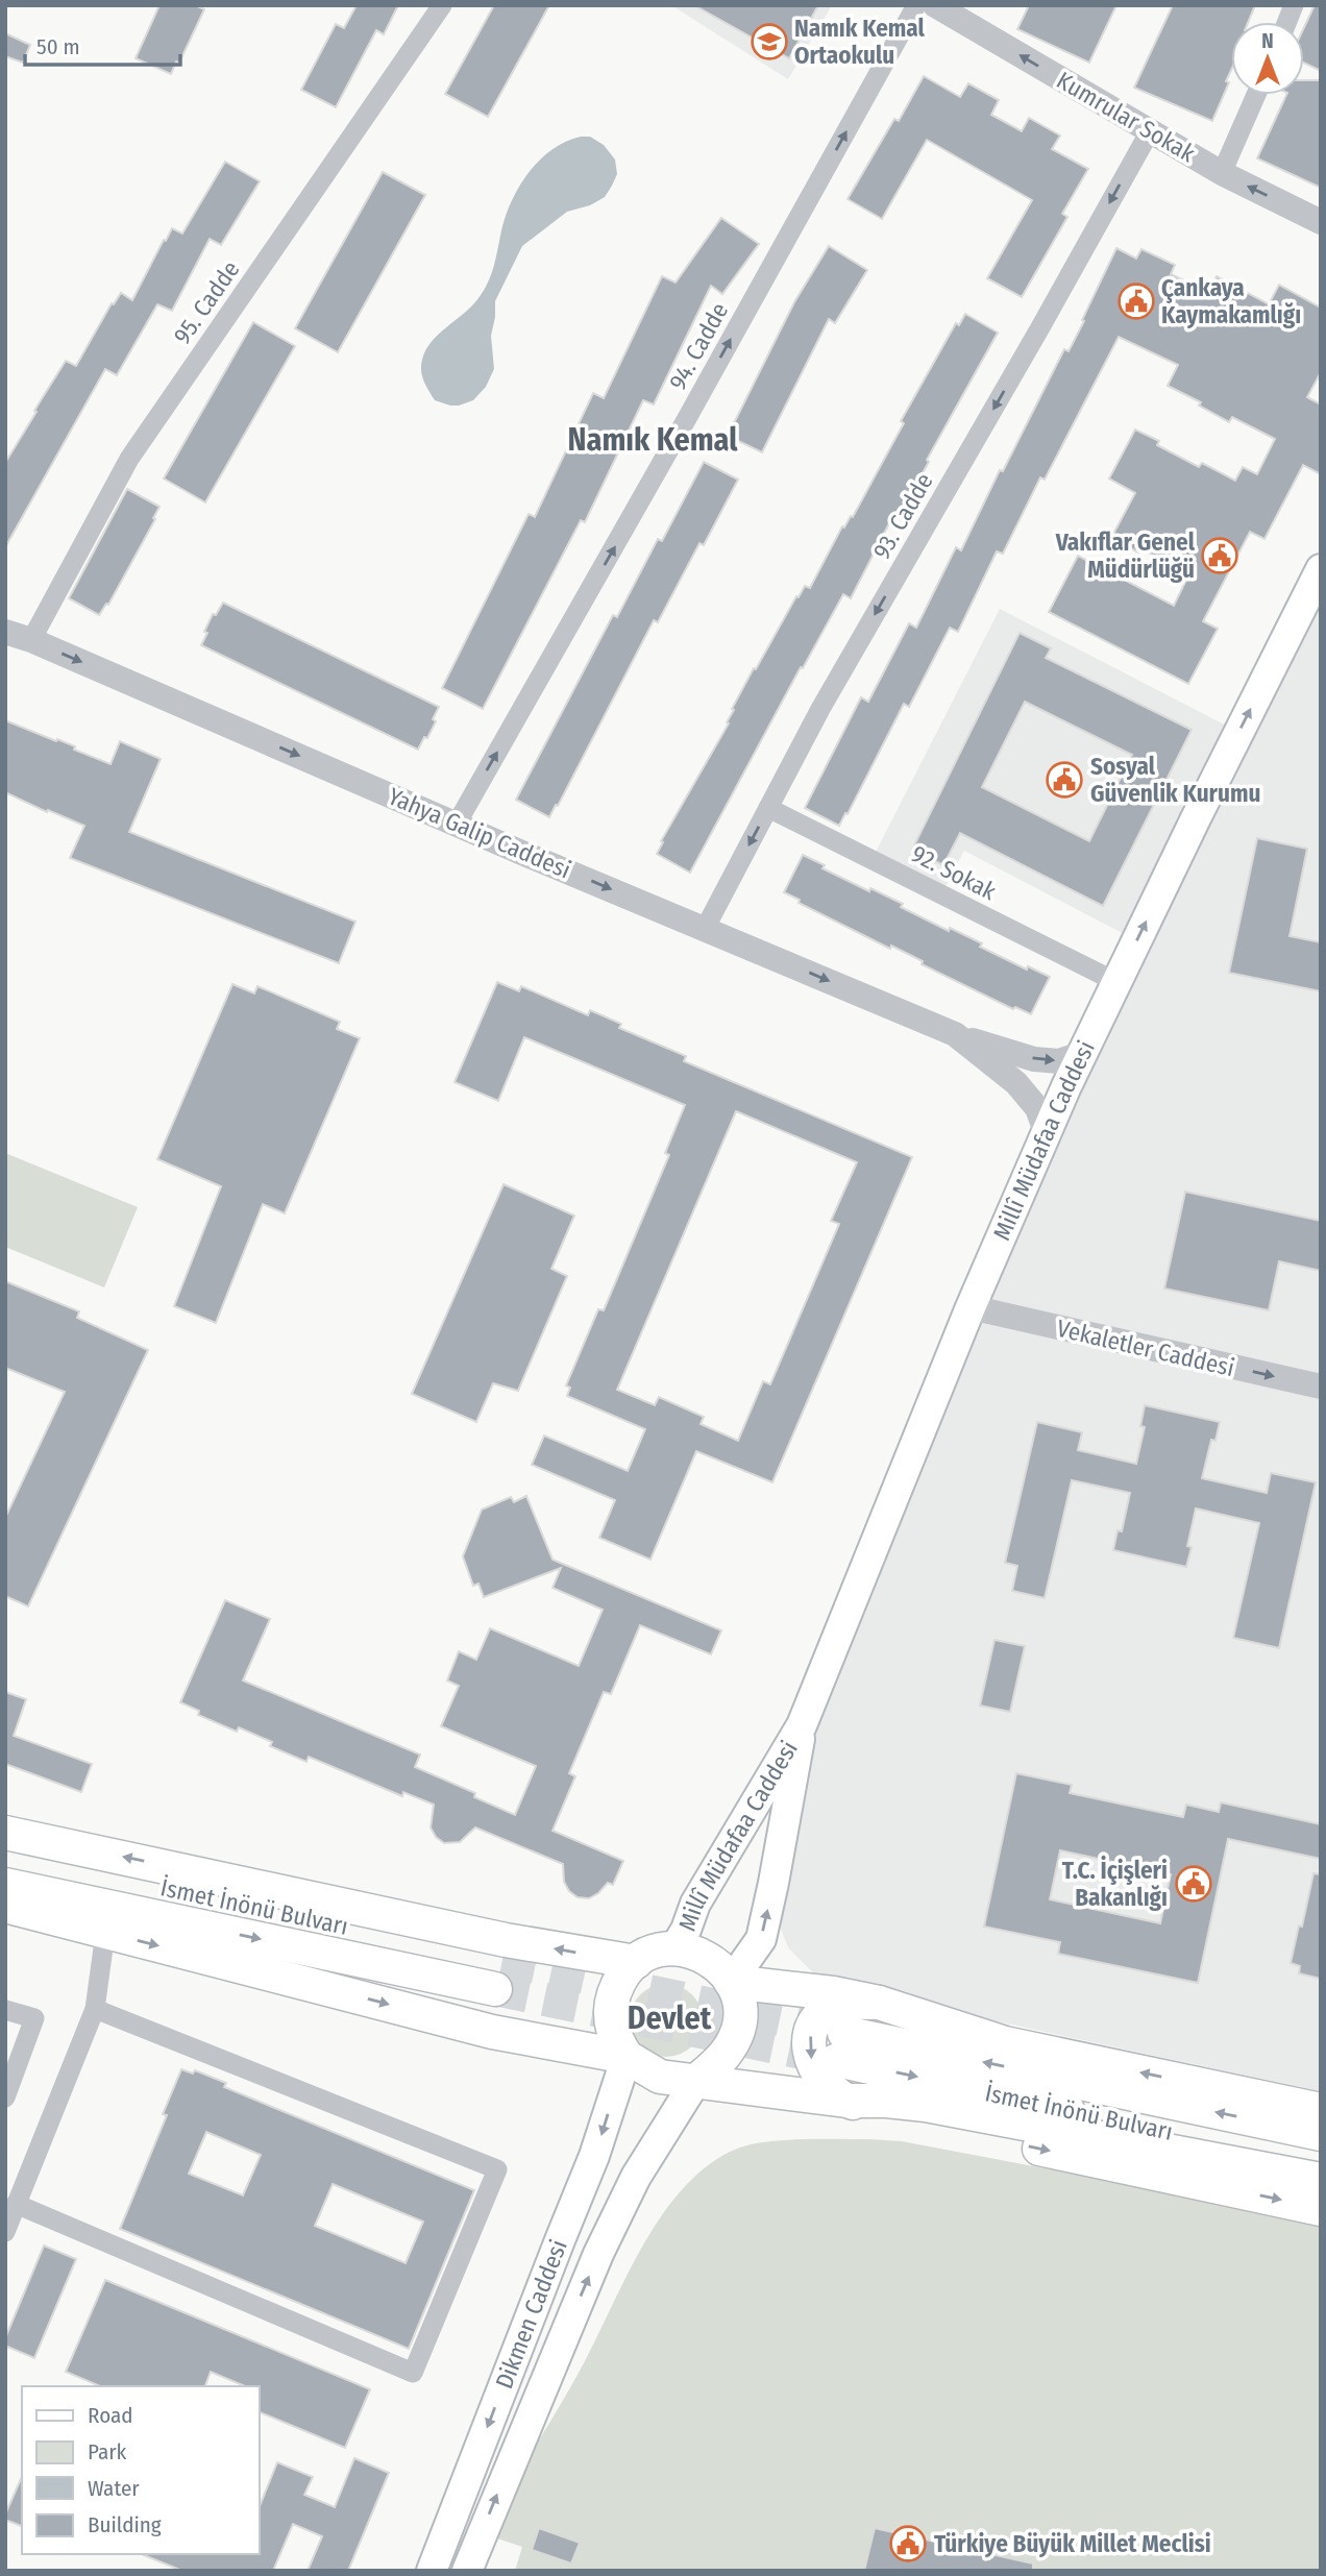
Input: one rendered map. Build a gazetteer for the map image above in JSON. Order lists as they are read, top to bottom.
{
  "streets": {
    "main road": ["Millî Müdafaa Caddesi", "İsmet İnönü Bulvarı", "Dikmen Caddesi"],
    "street": [
      "Kumrular Sokak",
      "95. Cadde",
      "94. Cadde",
      "93. Cadde",
      "Yahya Galip Caddesi",
      "92. Sokak",
      "Vekaletler Caddesi"
    ]
  },
  "crossings": [
    ["Kumrular Sokak", "93. Cadde"],
    ["95. Cadde", "Yahya Galip Caddesi"],
    ["94. Cadde", "Yahya Galip Caddesi"],
    ["93. Cadde", "Yahya Galip Caddesi"],
    ["93. Cadde", "92. Sokak"],
    ["Yahya Galip Caddesi", "Millî Müdafaa Caddesi"],
    ["92. Sokak", "Millî Müdafaa Caddesi"],
    ["Millî Müdafaa Caddesi", "Vekaletler Caddesi"],
    ["Millî Müdafaa Caddesi", "Dikmen Caddesi"]
  ],
  "one_way": [
    "Kumrular Sokak",
    "94. Cadde",
    "93. Cadde",
    "Yahya Galip Caddesi",
    "Vekaletler Caddesi"
  ],
  "districts": ["Namık Kemal", "Devlet"],
  "places": {
    "school or university": ["Namık Kemal Ortaokulu"],
    "public building": [
      "Çankaya Kaymakamlığı",
      "Vakıflar Genel Müdürlüğü",
      "Sosyal Güvenlik Kurumu",
      "T.C. İçişleri Bakanlığı",
      "Türkiye Büyük Millet Meclisi"
    ]
  },
  "legend": [
    "Road",
    "Park",
    "Water",
    "Building"
  ],
  "scale_bar": "50 m",
  "north": "top"
}
